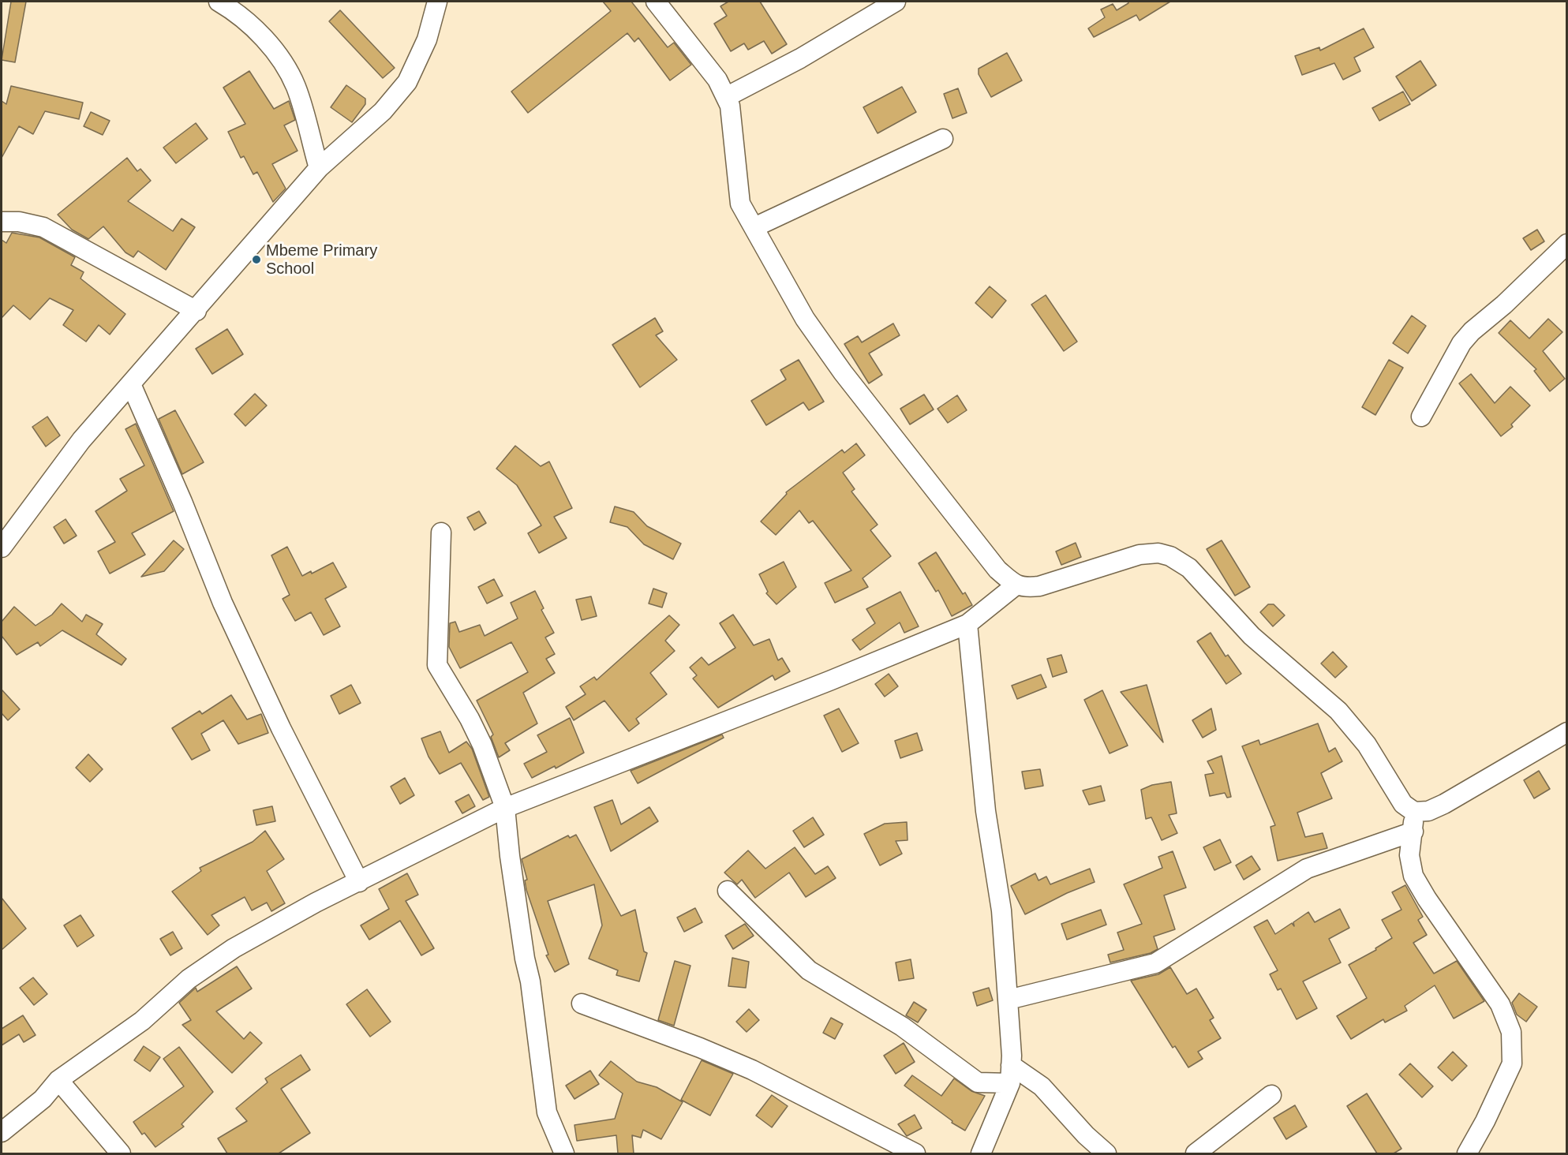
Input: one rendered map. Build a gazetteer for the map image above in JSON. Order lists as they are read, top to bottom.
{
  "places": ["Mbeme Primary School"]
}
